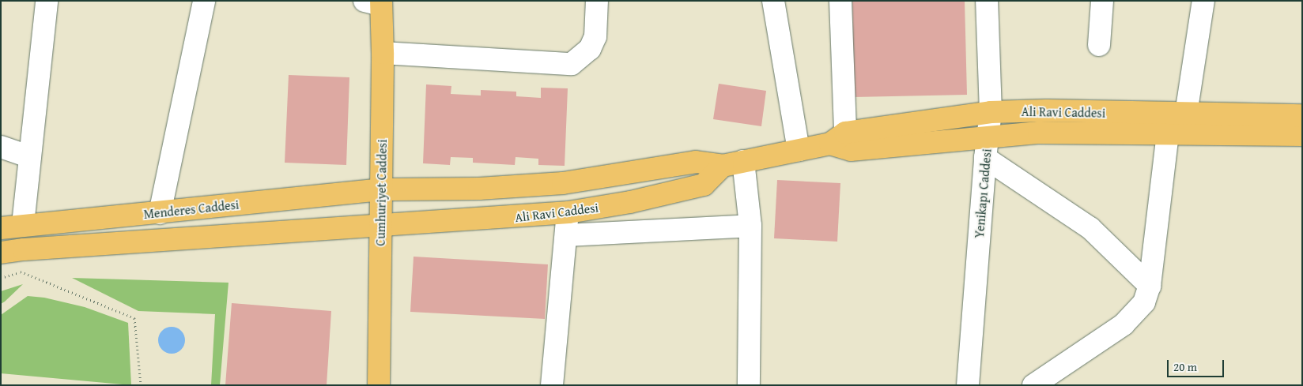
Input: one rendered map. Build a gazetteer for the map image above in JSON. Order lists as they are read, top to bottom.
{
  "streets": {
    "main road": ["Ali Ravi Caddesi", "Cumhuriyet Caddesi", "Menderes Caddesi"],
    "street": ["Yenikapı Caddesi"]
  },
  "crossings": [
    ["Ali Ravi Caddesi", "Cumhuriyet Caddesi"],
    ["Ali Ravi Caddesi", "Yenikapı Caddesi"],
    ["Ali Ravi Caddesi", "Menderes Caddesi"],
    ["Cumhuriyet Caddesi", "Menderes Caddesi"]
  ],
  "scale_bar": "20 m"
}
